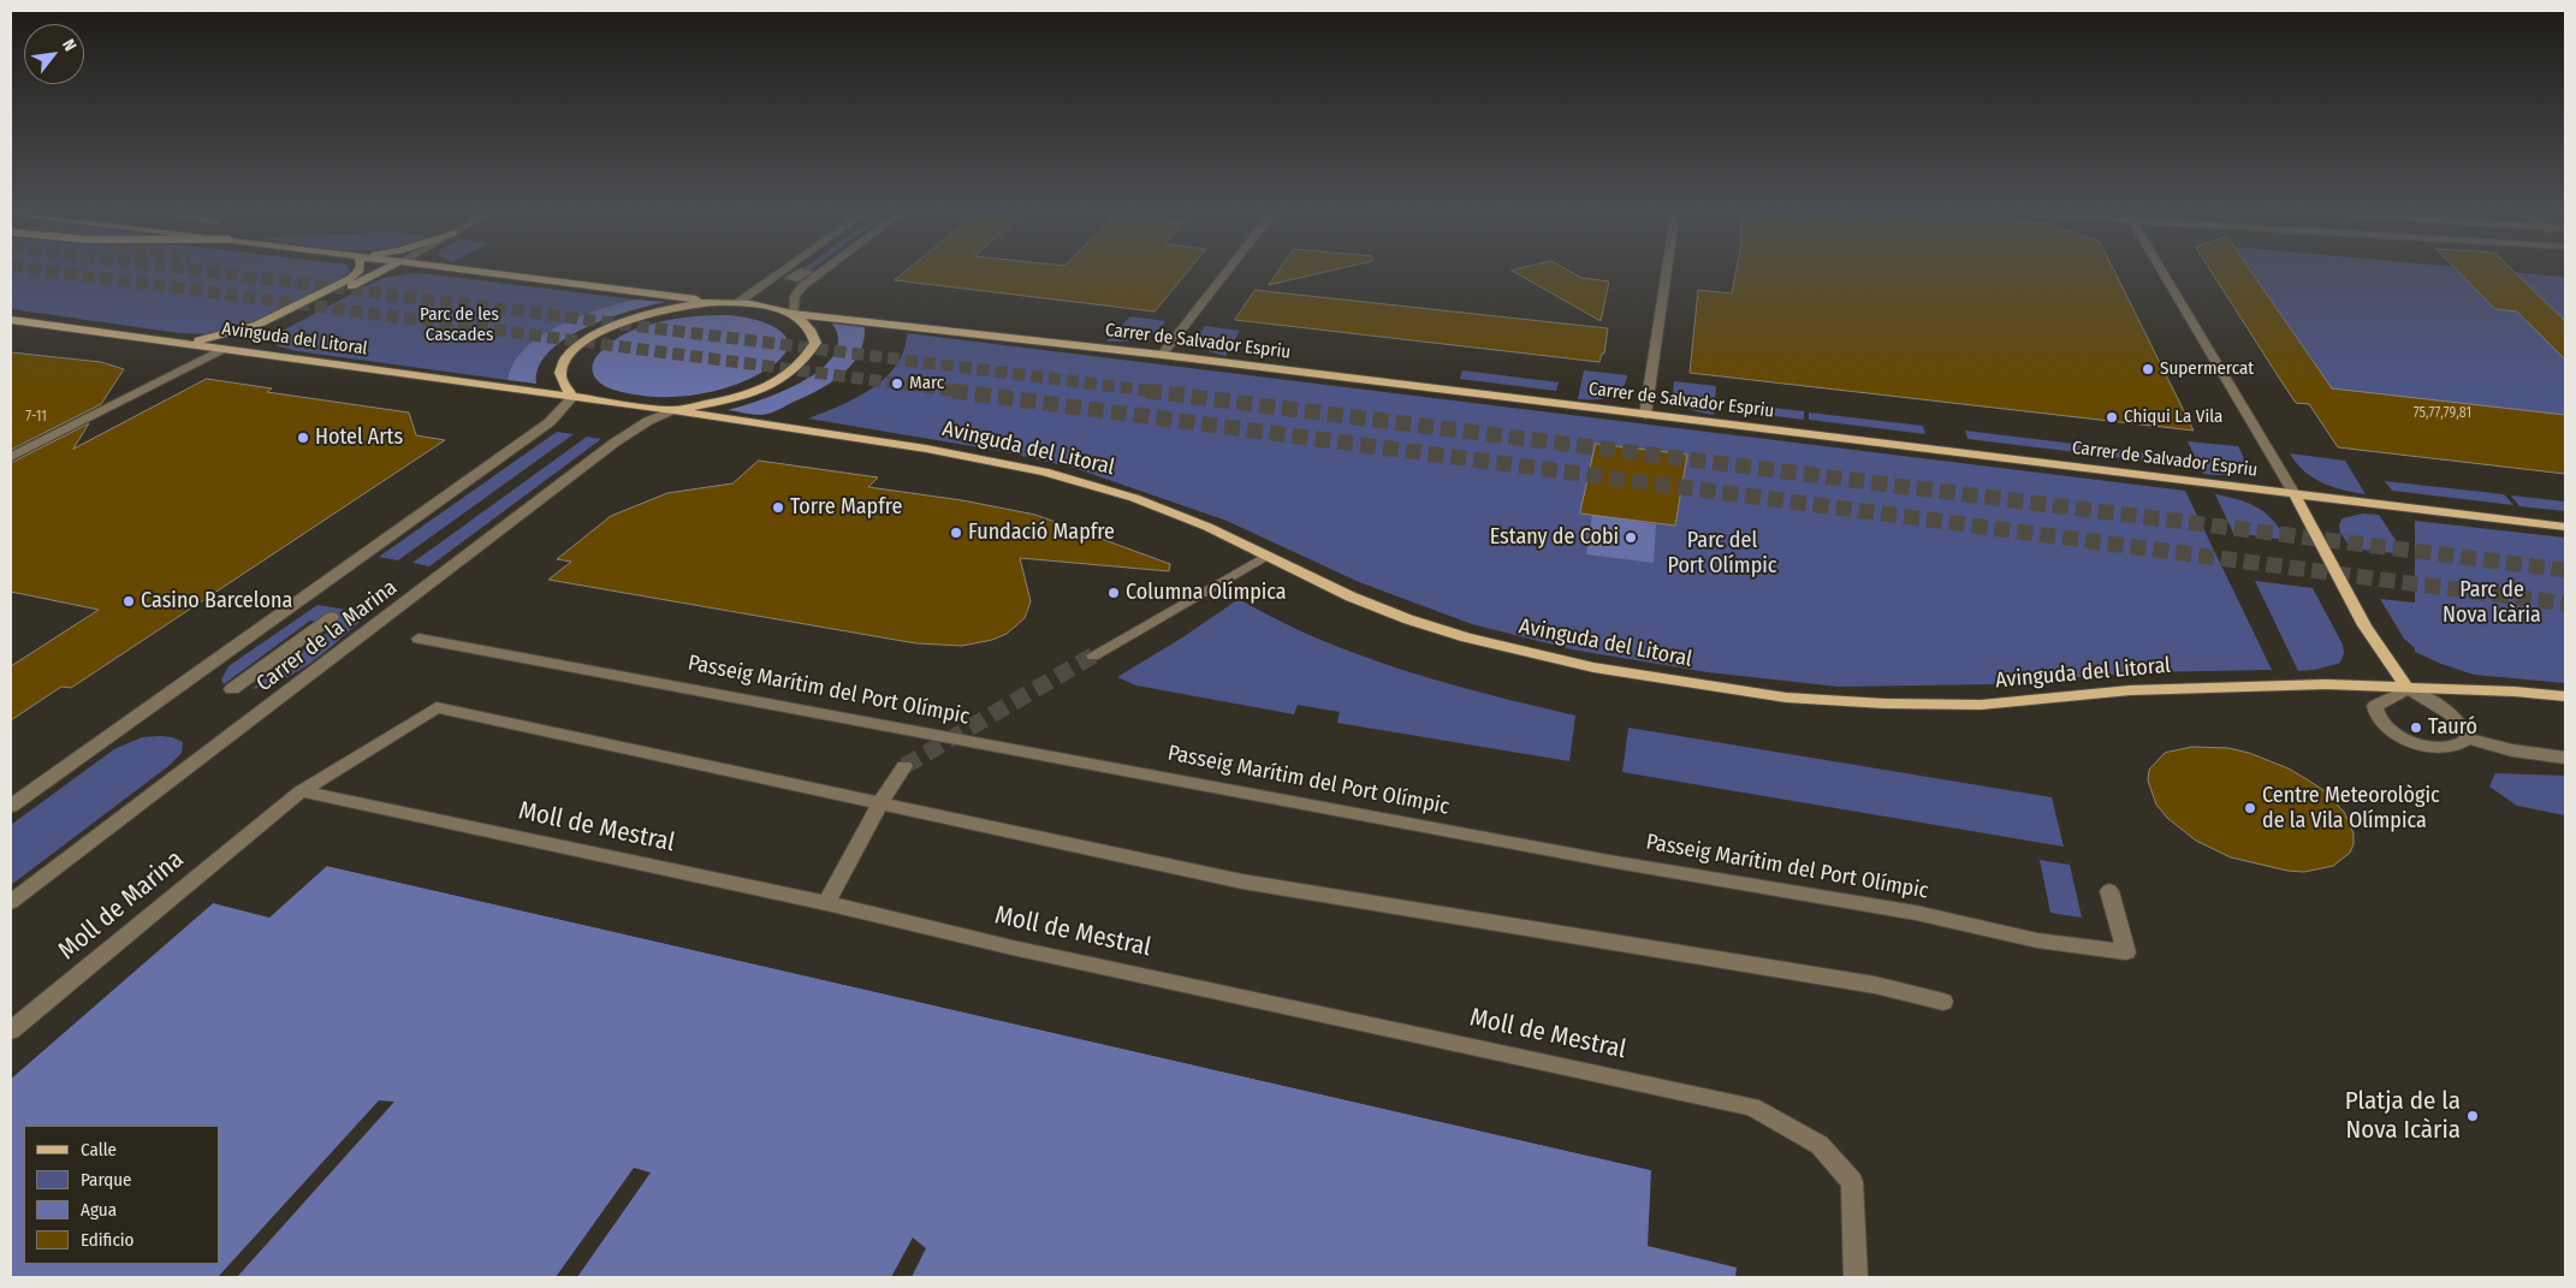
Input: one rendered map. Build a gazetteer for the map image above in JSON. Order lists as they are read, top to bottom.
{
  "streets": {
    "main road": ["Avinguda del Litoral", "Carrer de Salvador Espriu"],
    "street": [
      "Carrer de la Marina",
      "Passeig Marítim del Port Olímpic",
      "Moll de Mestral",
      "Moll de Marina"
    ]
  },
  "crossings": [
    ["Avinguda del Litoral", "Carrer de la Marina"],
    ["Moll de Mestral", "Moll de Marina"]
  ],
  "parks": ["Parc de les Cascades", "Parc del Port Olímpic", "Parc de Nova Icària"],
  "places": [
    "Supermercat",
    "Marc",
    "Chiqui La Vila",
    "Hotel Arts",
    "Torre Mapfre",
    "Fundació Mapfre",
    "Estany de Cobi",
    "Columna Olímpica",
    "Casino Barcelona",
    "Tauró",
    "Centre Meteorològic de la Vila Olímpica",
    "Platja de la Nova Icària"
  ],
  "house_numbers": ["75,77,79,81", "7-11"],
  "legend": [
    "Calle",
    "Parque",
    "Agua",
    "Edificio"
  ],
  "north": "top right"
}
